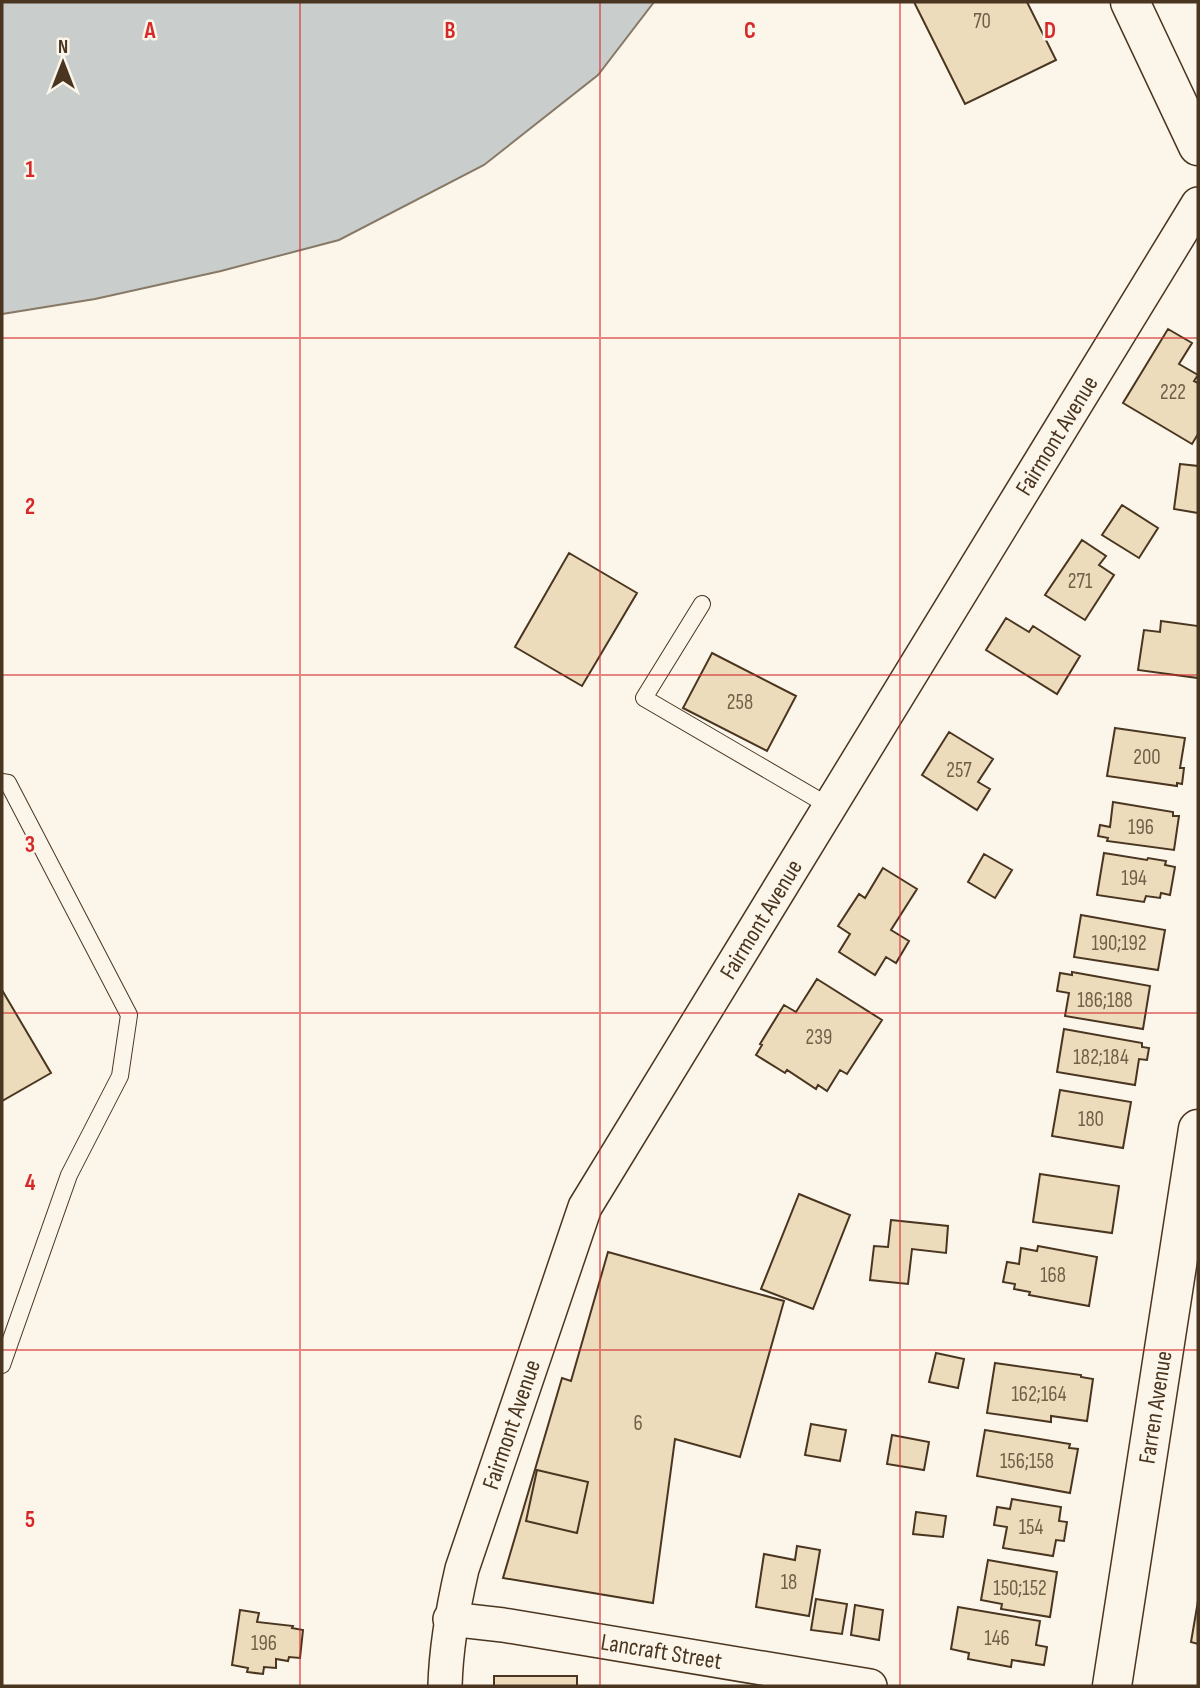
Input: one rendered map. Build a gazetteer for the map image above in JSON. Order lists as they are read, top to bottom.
{
  "streets": {
    "main road": ["Farren Avenue"],
    "street": ["Fairmont Avenue", "Lancraft Street"]
  },
  "crossings": [
    ["Fairmont Avenue", "Lancraft Street"]
  ],
  "house_numbers": [
    "70",
    "222",
    "271",
    "258",
    "200",
    "257",
    "196",
    "194",
    "190;192",
    "186;188",
    "239",
    "182;184",
    "180",
    "168",
    "162;164",
    "6",
    "156;158",
    "154",
    "18",
    "150;152",
    "146",
    "196"
  ],
  "north": "top",
  "grid": {
    "columns": [
      "A",
      "B",
      "C",
      "D"
    ],
    "rows": [
      "1",
      "2",
      "3",
      "4",
      "5"
    ]
  }
}
